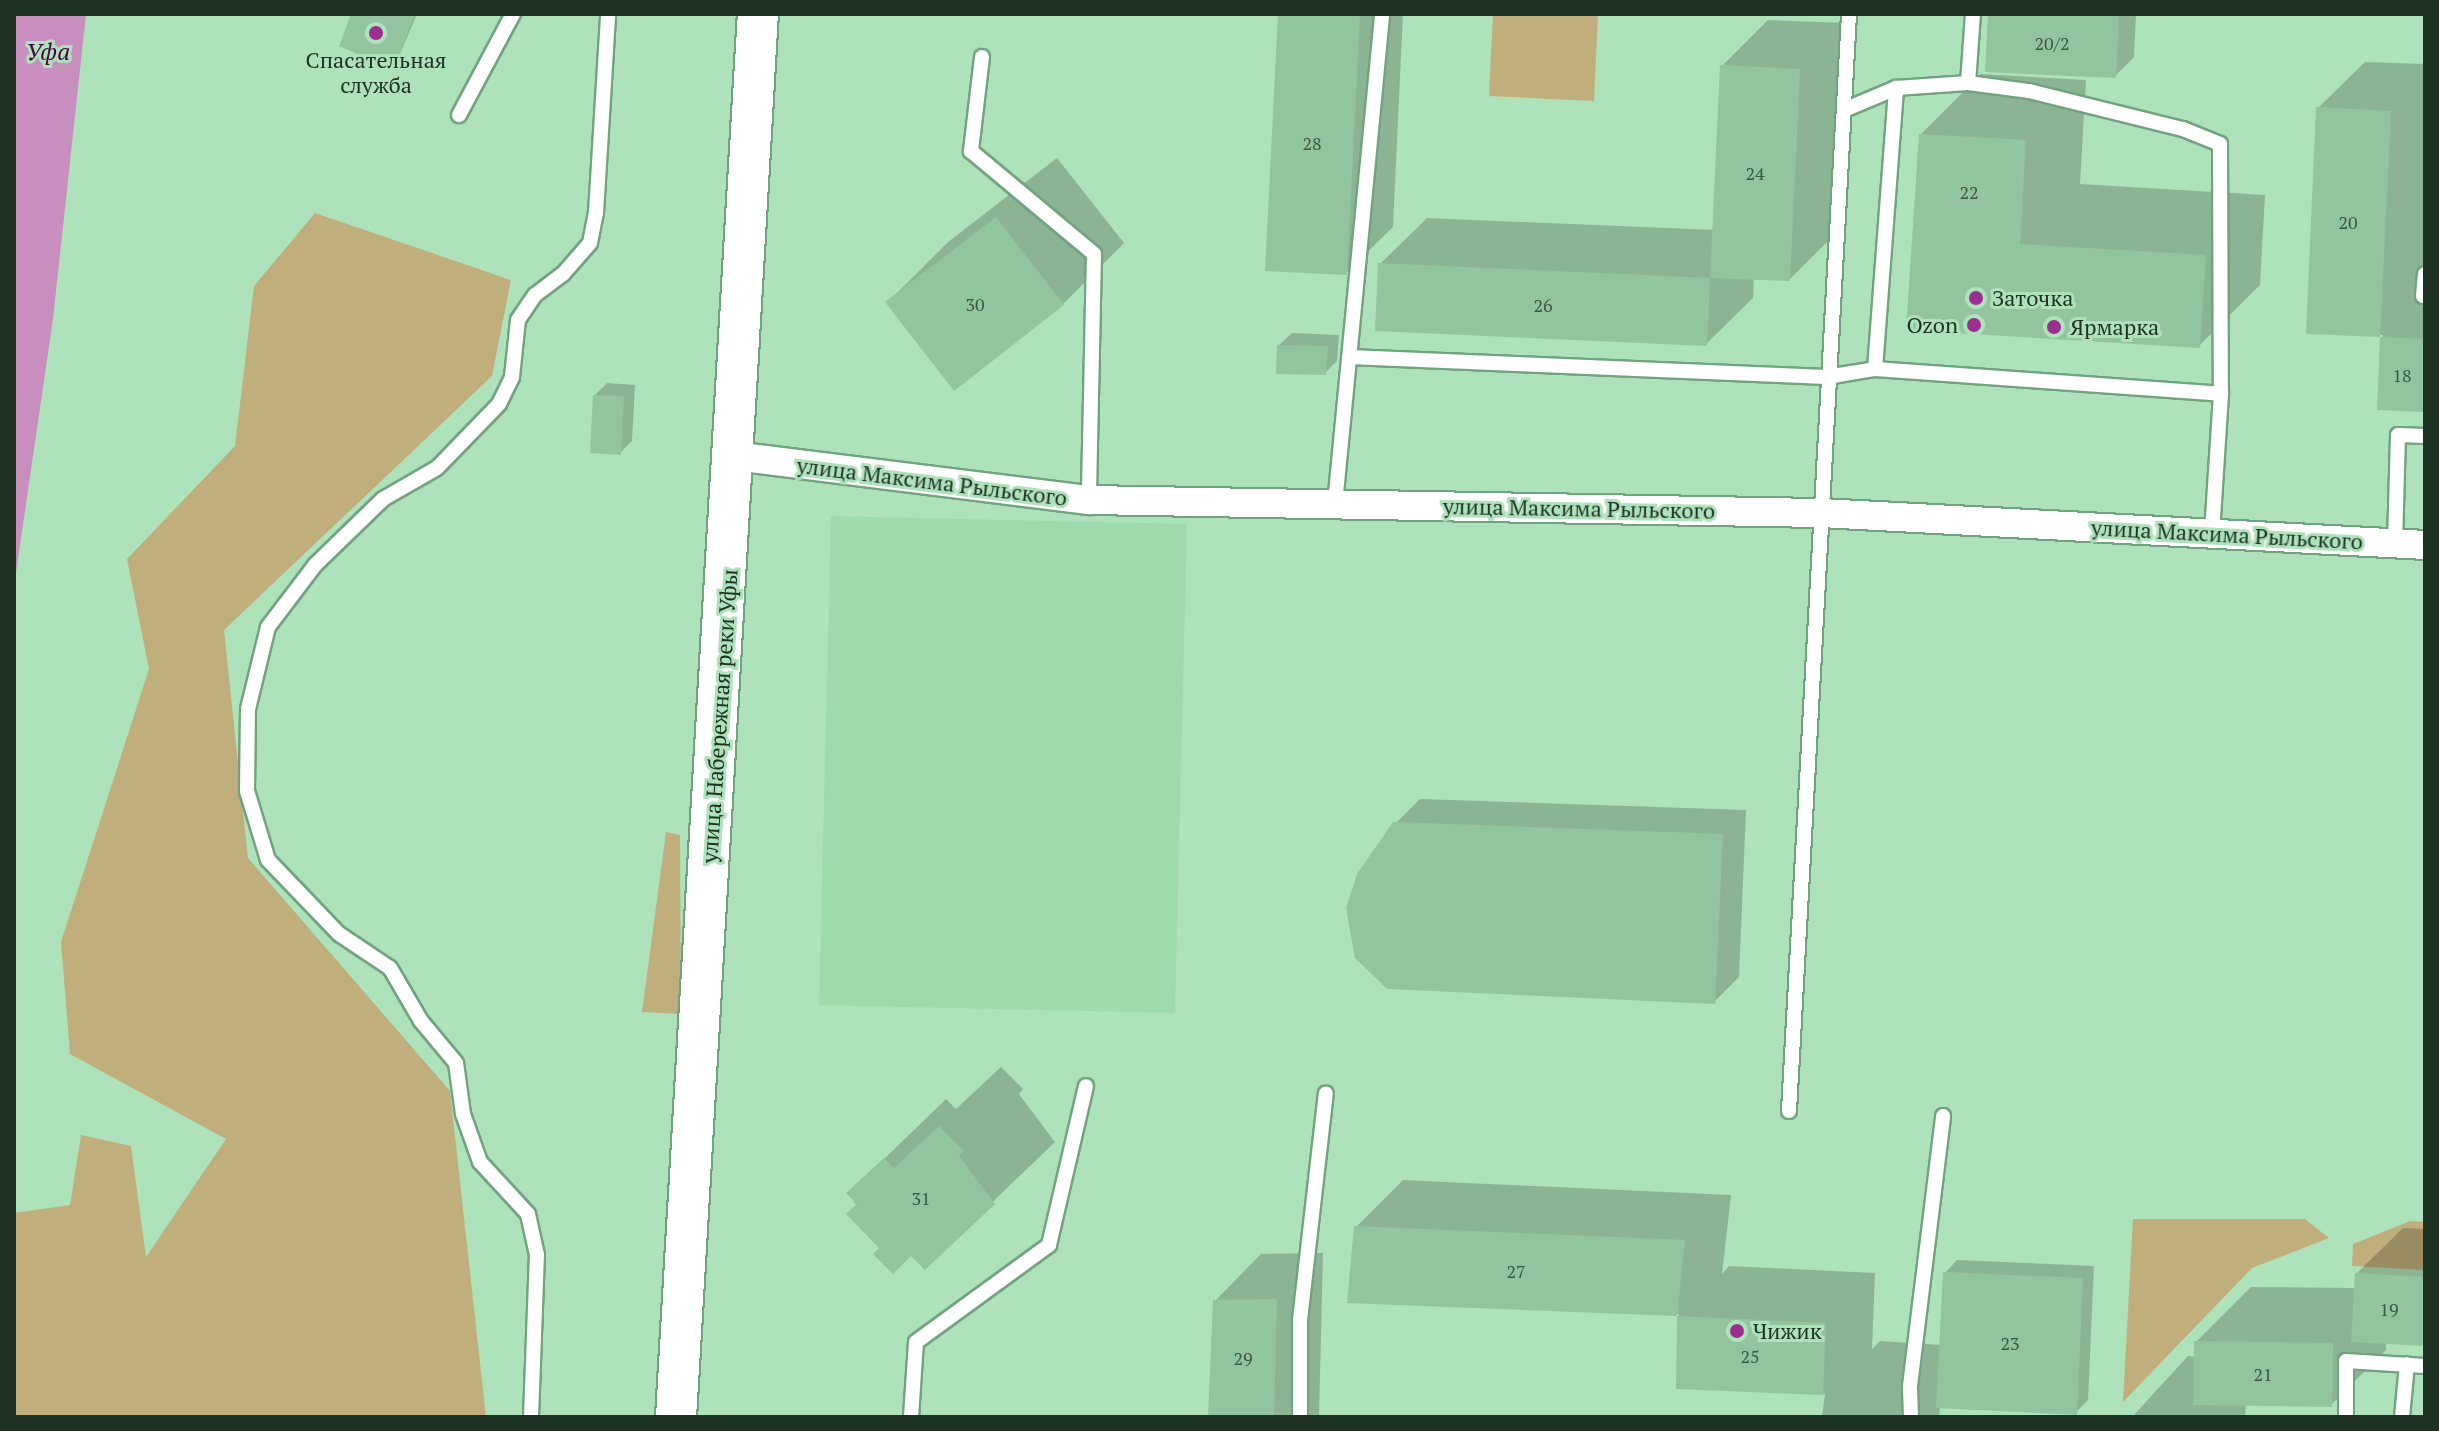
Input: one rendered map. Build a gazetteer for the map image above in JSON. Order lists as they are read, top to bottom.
{
  "streets": {
    "street": ["улица Максима Рыльского", "улица Набережная реки Уфы"]
  },
  "crossings": [
    ["улица Максима Рыльского", "улица Набережная реки Уфы"]
  ],
  "water": ["Уфа"],
  "places": [
    "Спасательная служба",
    "Заточка",
    "Ozon",
    "Ярмарка",
    "Чижик"
  ],
  "house_numbers": [
    "20/2",
    "28",
    "24",
    "22",
    "20",
    "30",
    "26",
    "18",
    "31",
    "27",
    "19",
    "23",
    "25",
    "29",
    "21"
  ]
}
